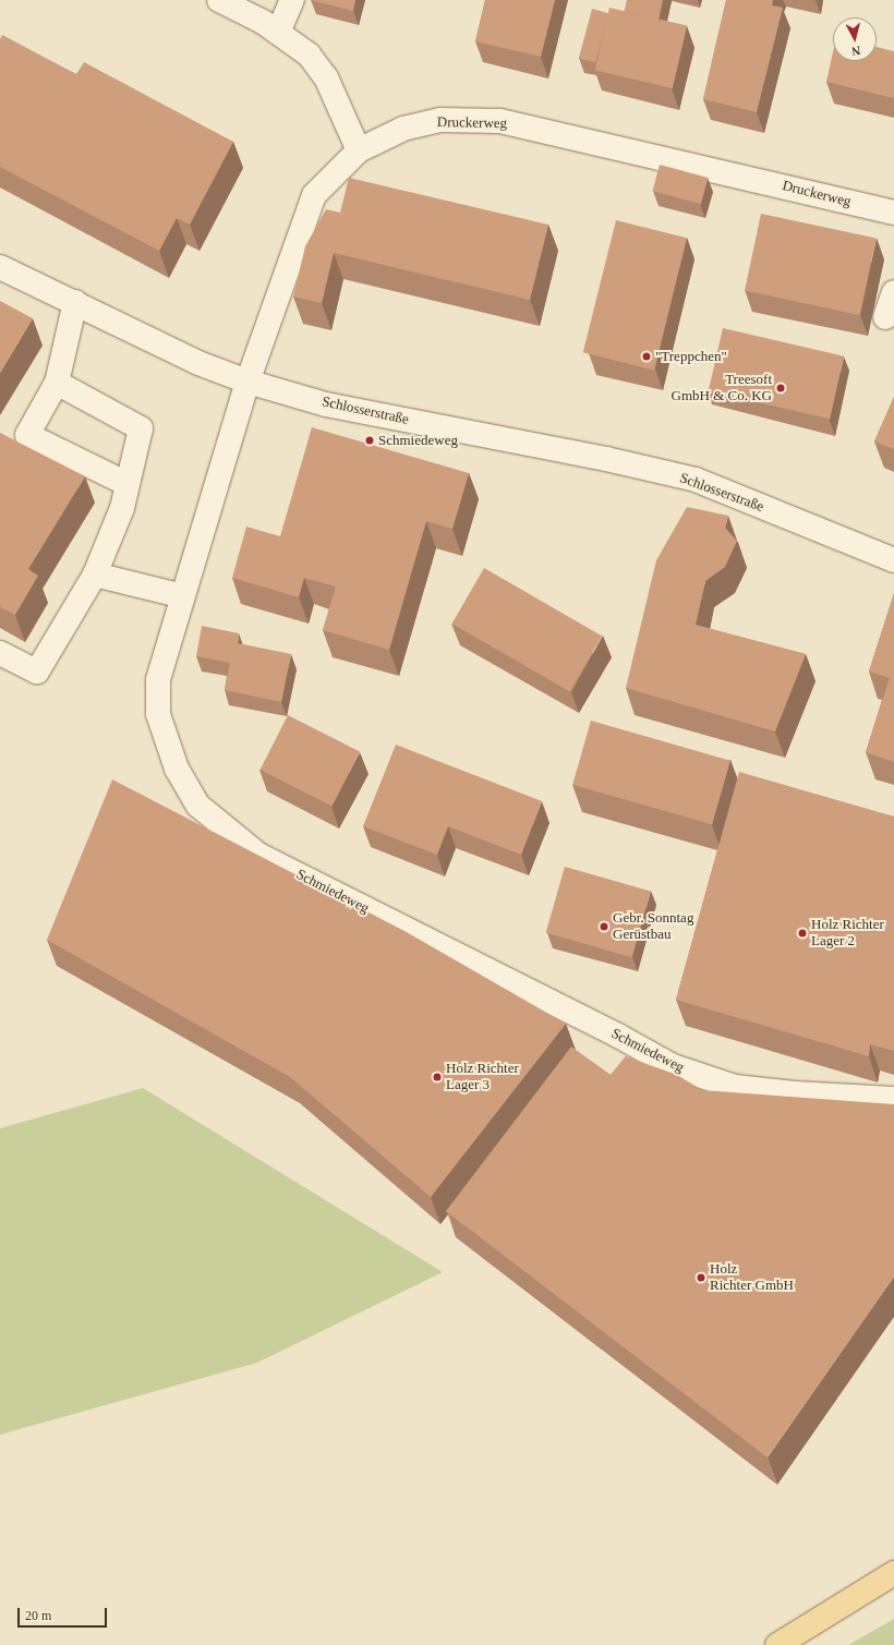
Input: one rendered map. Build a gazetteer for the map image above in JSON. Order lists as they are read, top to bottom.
{
  "streets": {
    "street": ["Druckerweg", "Schlosserstraße", "Schmiedeweg"]
  },
  "crossings": [
    ["Druckerweg", "Schlosserstraße"],
    ["Druckerweg", "Schmiedeweg"],
    ["Schlosserstraße", "Schmiedeweg"]
  ],
  "places": [
    "\"Treppchen\"",
    "Treesoft GmbH & Co. KG",
    "Schmiedeweg",
    "Gebr. Sonntag Gerüstbau",
    "Holz Richter Lager 2",
    "Holz Richter Lager 3",
    "Holz Richter GmbH"
  ],
  "scale_bar": "20 m",
  "north": "bottom"
}
